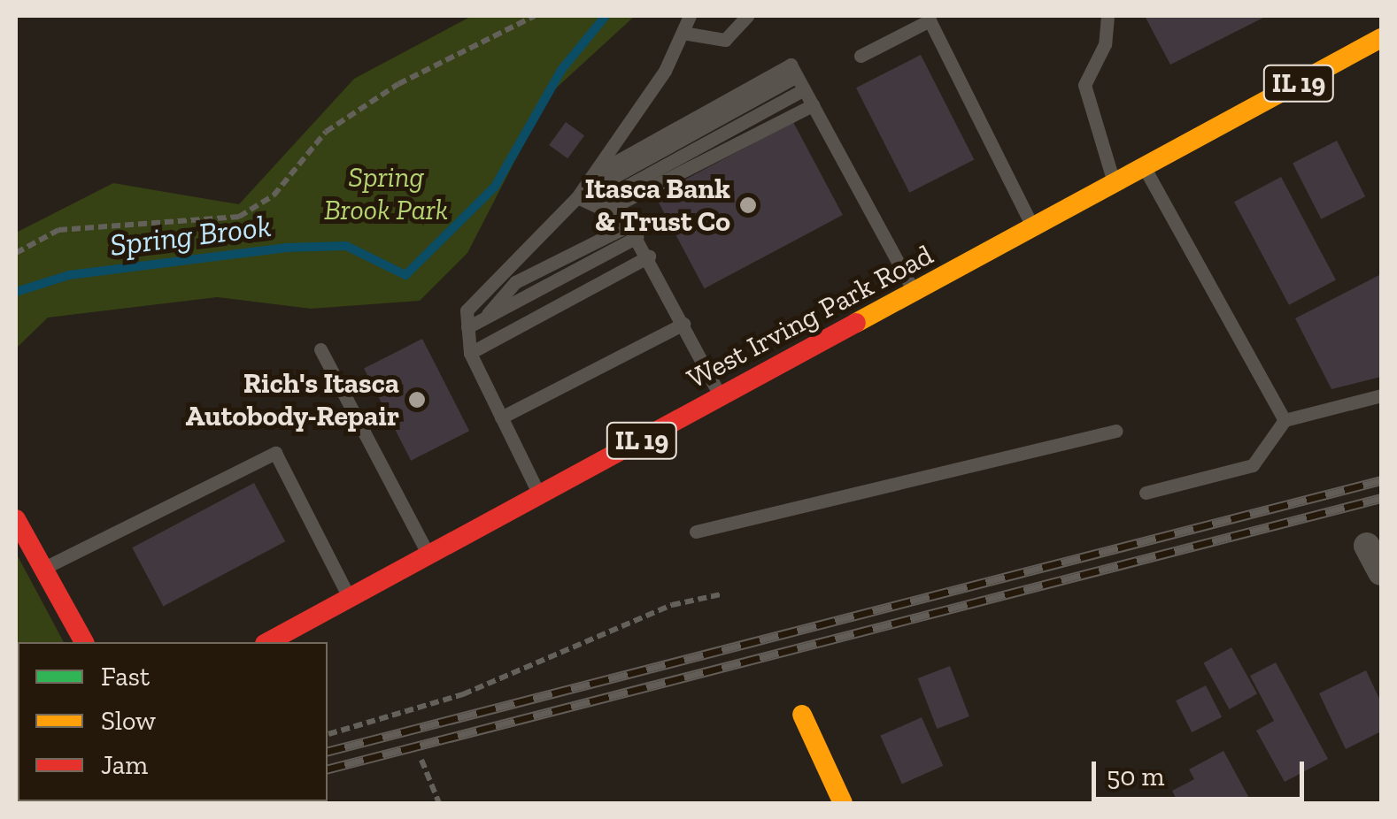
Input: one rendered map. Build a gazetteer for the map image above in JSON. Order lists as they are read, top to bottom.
{
  "streets": {
    "main road": ["IL 19", "West Irving Park Road"]
  },
  "water": ["Spring Brook"],
  "parks": ["Spring Brook Park"],
  "places": ["Itasca Bank & Trust Co", "Rich's Itasca Autobody-Repair"],
  "legend": ["Fast", "Slow", "Jam"],
  "scale_bar": "50 m"
}
